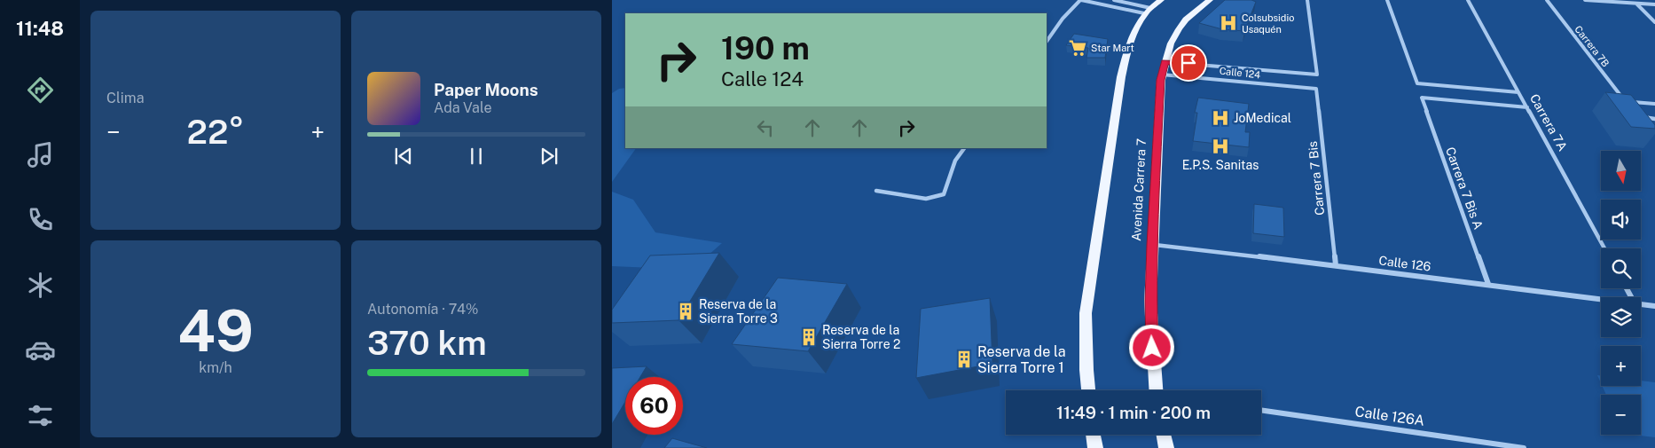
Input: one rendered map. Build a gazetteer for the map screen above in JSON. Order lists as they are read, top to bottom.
{
  "streets": {
    "main road": ["Avenida Carrera 7"],
    "street": [
      "Carrera 7B",
      "Calle 124",
      "Carrera 7A",
      "Carrera 7 Bis",
      "Carrera 7 Bis A",
      "Calle 126",
      "Calle 126A"
    ]
  },
  "crossings": [
    ["Calle 124", "Carrera 7 Bis"],
    ["Calle 124", "Avenida Carrera 7"],
    ["Carrera 7A", "Carrera 7 Bis A"],
    ["Carrera 7 Bis", "Calle 126"],
    ["Carrera 7 Bis A", "Calle 126"],
    ["Avenida Carrera 7", "Calle 126"]
  ],
  "places": {
    "hospital": ["Colsubsidio Usaquén", "JoMedical", "E.P.S. Sanitas"],
    "supermarket": ["Star Mart"],
    "building": ["Reserva de la Sierra Torre 3", "Reserva de la Sierra Torre 2", "Reserva de la Sierra Torre 1"]
  },
  "north": "bottom",
  "page": {
    "tabs": "11:48",
    "tile": [
      "Clima",
      ["49", "km/h"],
      ["Autonomía · 74%", "370 km"]
    ],
    "turn": ["190 m", "Calle 124"],
    "song": ["Paper Moons", "Ada Vale"],
    "heat": ["−", "22°", "+"],
    "map_buttons": ["+", "−"],
    "limit": "60",
    "trip": "11:49 · 1 min · 200 m"
  }
}
